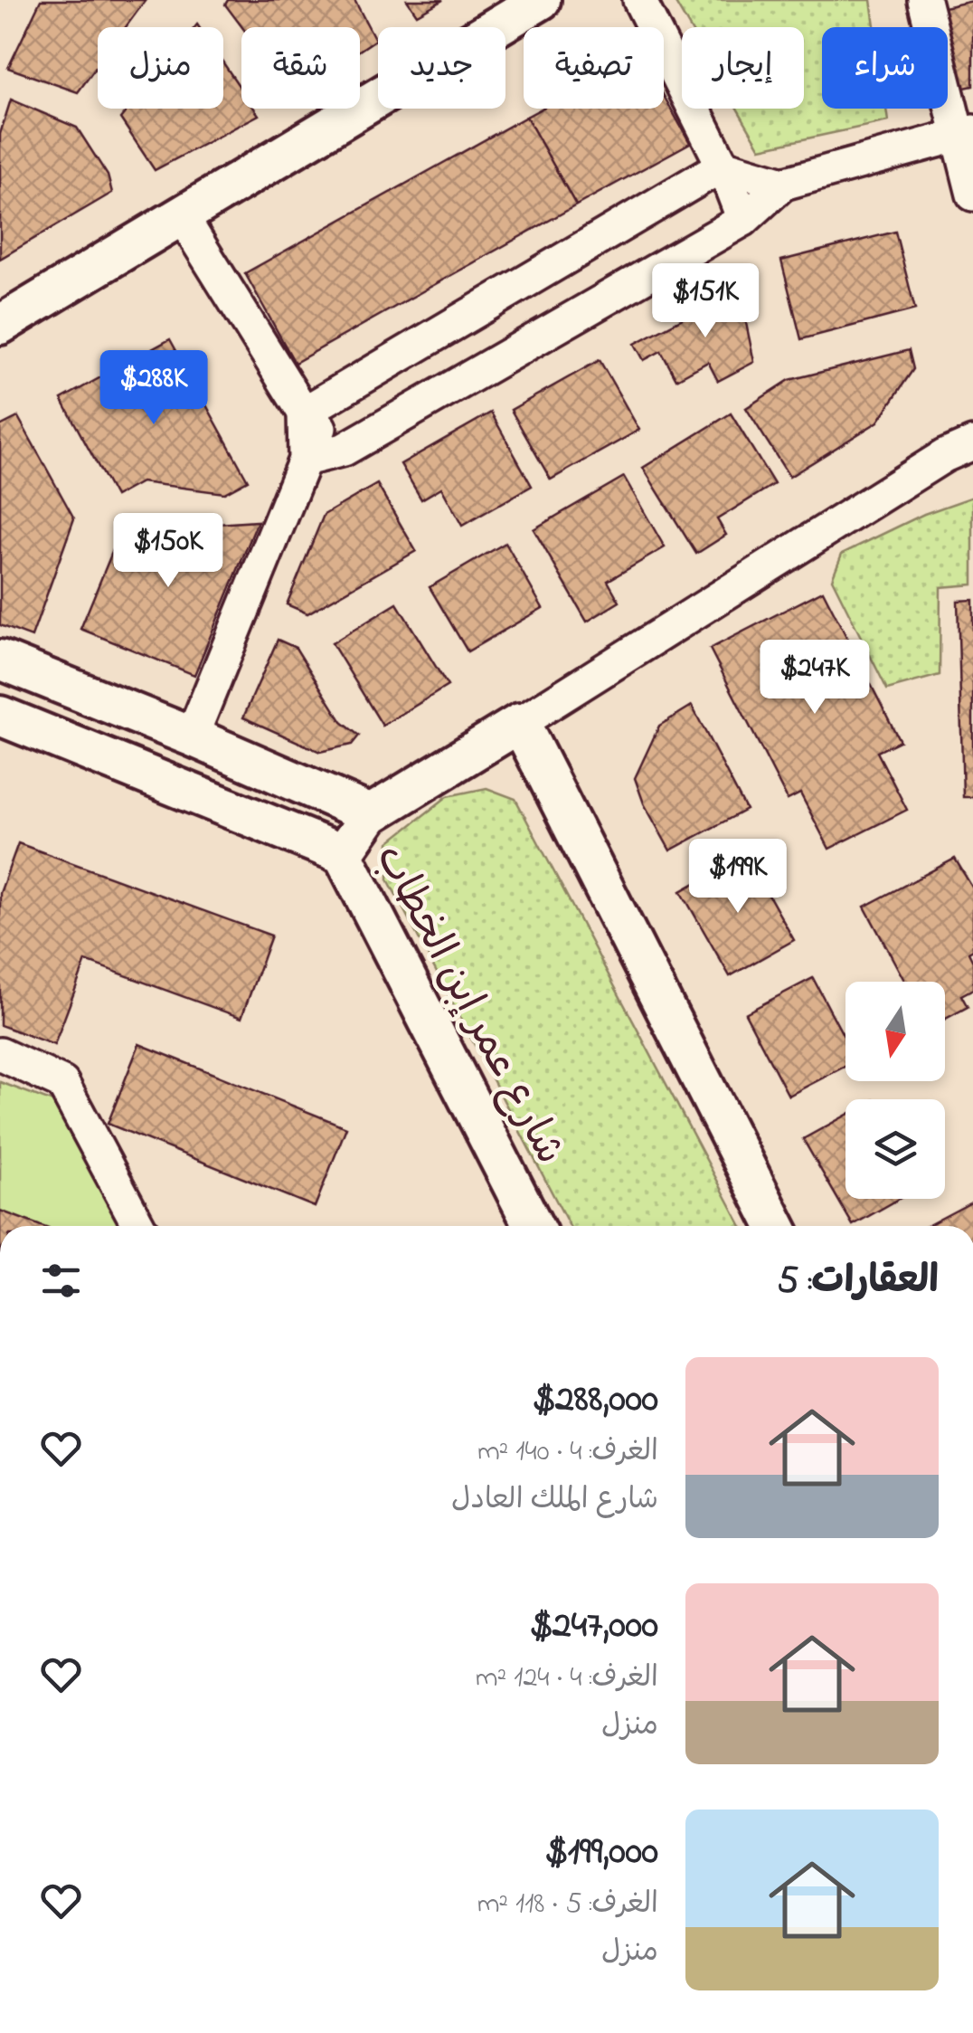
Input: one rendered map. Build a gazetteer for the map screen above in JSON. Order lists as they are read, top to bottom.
{
  "streets": {
    "main road": ["شارع عمر إبن الخطاب"]
  },
  "north": "bottom",
  "page": {
    "chip": [
      "شراء",
      "إيجار",
      "تصفية",
      "جديد",
      "شقة",
      "منزل"
    ],
    "price": [
      "$151K",
      "$288K",
      "$150K",
      "$247K",
      "$199K"
    ],
    "heading": "العقارات: 5",
    "list": [
      {
        "name": "$288,000",
        "note": "الغرف: 4 · 140 m² · شارع الملك العادل"
      },
      {
        "name": "$247,000",
        "note": "الغرف: 4 · 124 m² · منزل"
      },
      {
        "name": "$199,000",
        "note": "الغرف: 5 · 118 m² · منزل"
      }
    ]
  }
}
